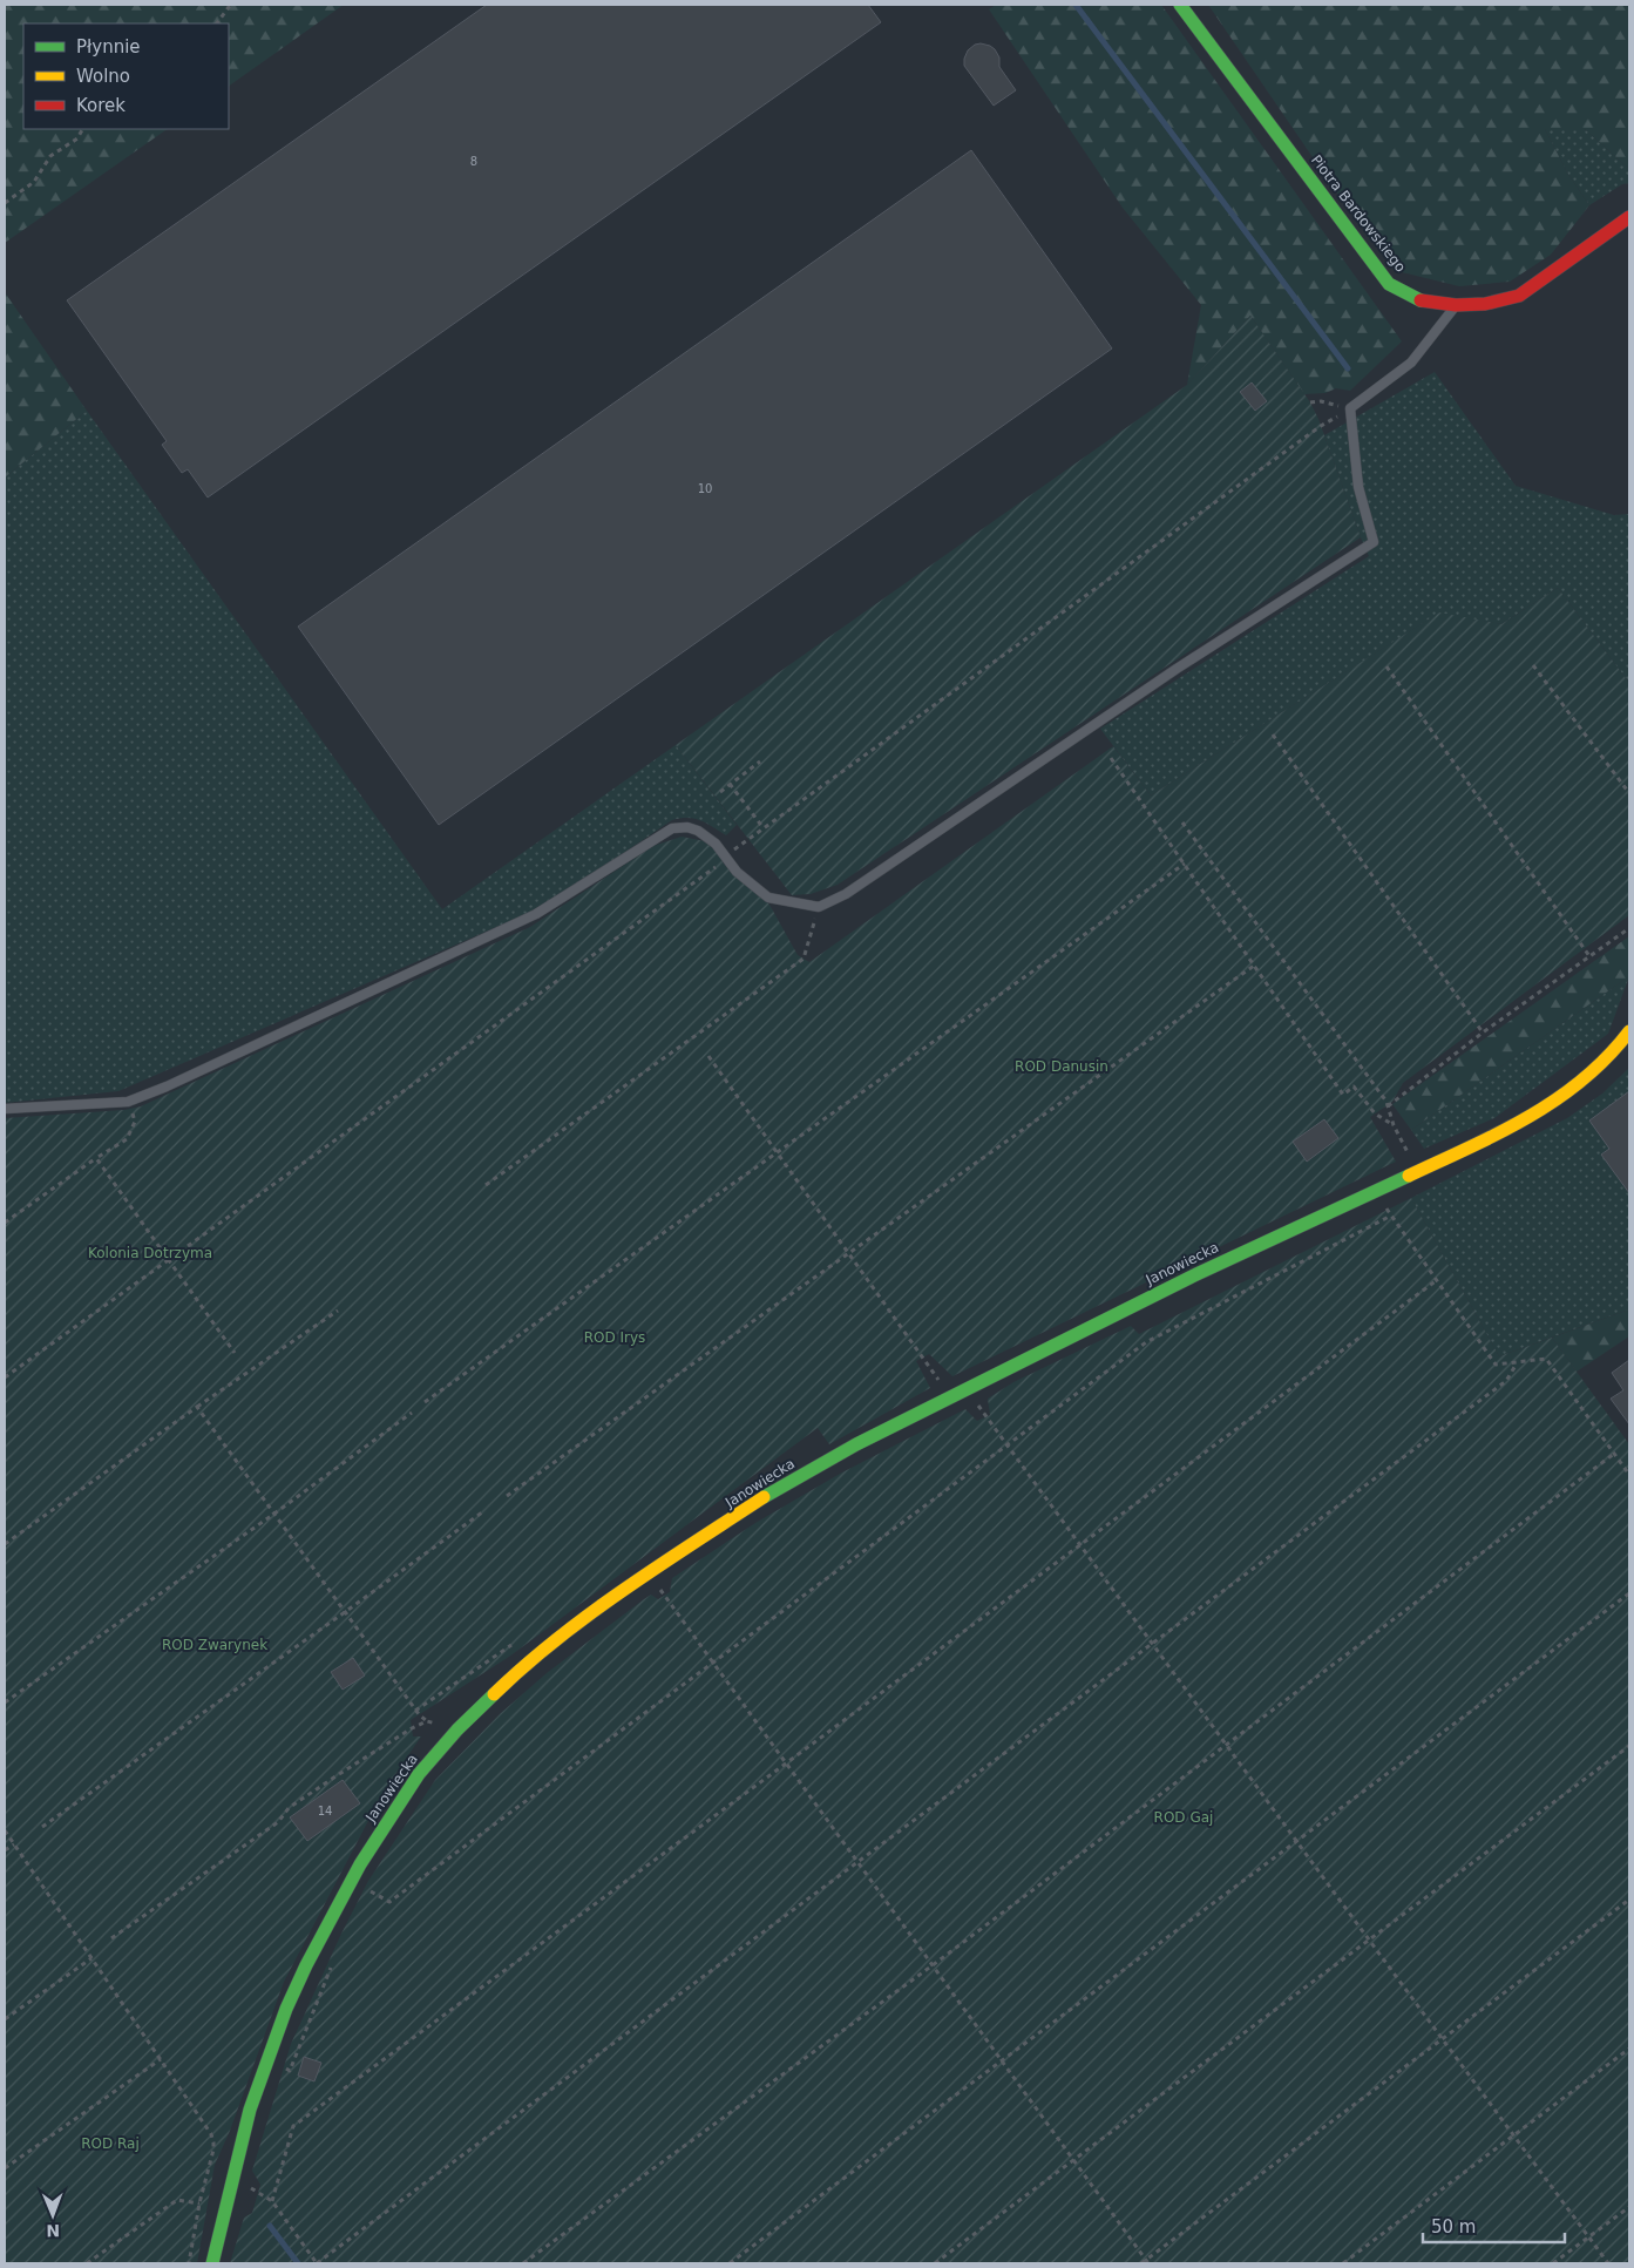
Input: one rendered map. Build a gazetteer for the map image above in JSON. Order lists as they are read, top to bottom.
{
  "streets": {
    "street": ["Piotra Bardowskiego", "Janowiecka"]
  },
  "parks": [
    "ROD Danusin",
    "Kolonia Dotrzyma",
    "ROD Irys",
    "ROD Zwarynek",
    "ROD Gaj",
    "ROD Raj"
  ],
  "house_numbers": ["8", "10", "14"],
  "legend": ["Płynnie", "Wolno", "Korek"],
  "scale_bar": "50 m",
  "north": "bottom"
}
